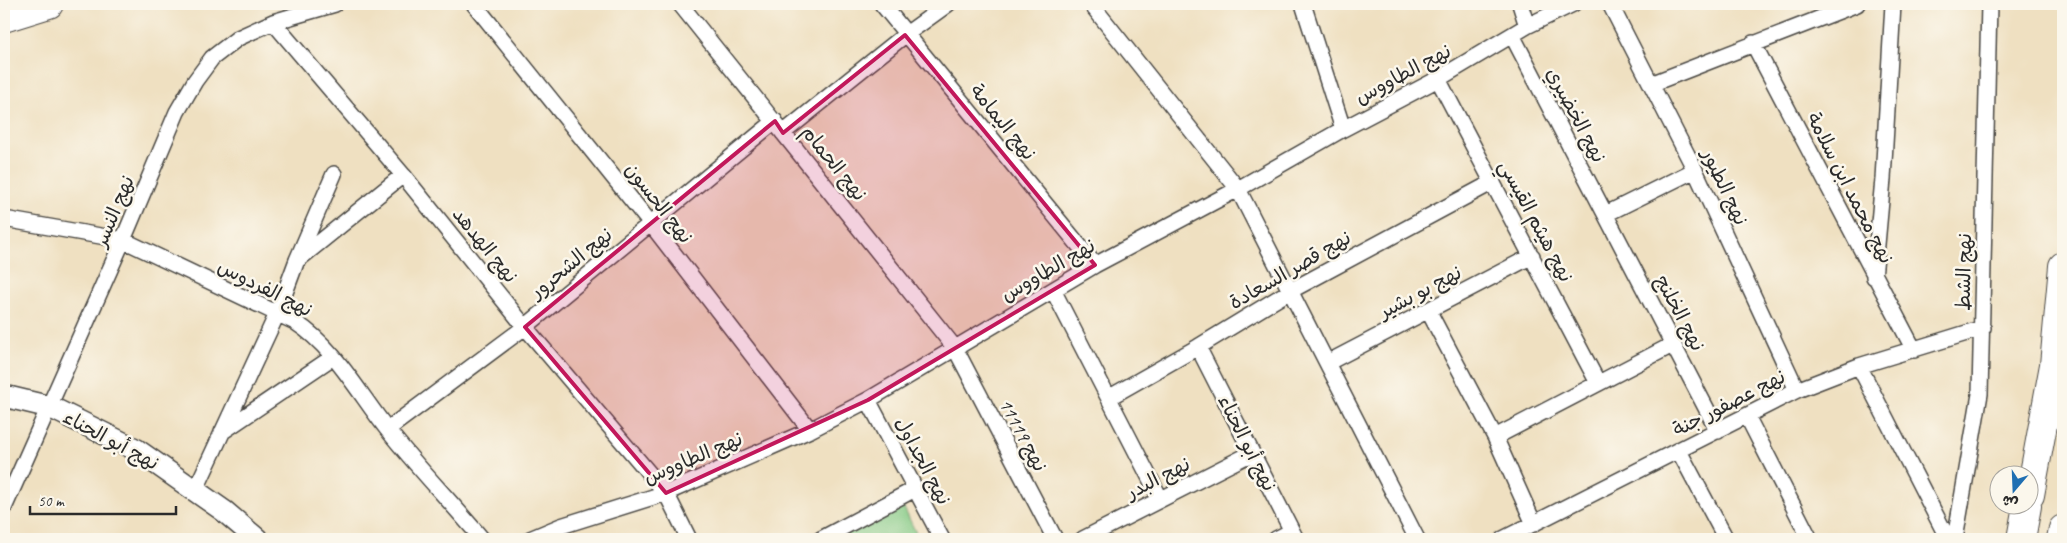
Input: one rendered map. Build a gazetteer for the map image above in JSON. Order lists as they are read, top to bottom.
{
  "streets": {
    "street": [
      "نهج الطاووس",
      "نهج الخضيري",
      "نهج اليمامة",
      "نهج الحمام",
      "نهج الطيور",
      "نهج محمد ابن سلامة",
      "نهج الحسون",
      "نهج النسر",
      "نهج هيثم القيسي",
      "نهج الهدهد",
      "نهج الشحرور",
      "نهج قصر السعادة",
      "نهج الشط",
      "نهج الفردوس",
      "نهج بو بشير",
      "نهج الخلنج",
      "نهج عصفور جنة",
      "نهج 11119",
      "نهج أبو الحناء",
      "نهج الجداول",
      "نهج البدر"
    ]
  },
  "crossings": [
    ["نهج الطاووس", "نهج الخضيري"],
    ["نهج الطاووس", "نهج اليمامة"],
    ["نهج الطاووس", "نهج الحمام"],
    ["نهج الطاووس", "نهج الحسون"],
    ["نهج الطاووس", "نهج هيثم القيسي"],
    ["نهج الطاووس", "نهج الهدهد"],
    ["نهج الطاووس", "نهج 11119"],
    ["نهج الطاووس", "نهج الجداول"],
    ["نهج الخضيري", "نهج الخلنج"],
    ["نهج اليمامة", "نهج الشحرور"],
    ["نهج الحمام", "نهج الشحرور"],
    ["نهج الحمام", "نهج 11119"],
    ["نهج الطيور", "نهج عصفور جنة"],
    ["نهج محمد ابن سلامة", "نهج عصفور جنة"],
    ["نهج الحسون", "نهج الشحرور"],
    ["نهج النسر", "نهج الهدهد"],
    ["نهج النسر", "نهج الفردوس"],
    ["نهج النسر", "نهج أبو الحناء"],
    ["نهج هيثم القيسي", "نهج قصر السعادة"],
    ["نهج هيثم القيسي", "نهج بو بشير"],
    ["نهج الهدهد", "نهج الشحرور"],
    ["نهج الشحرور", "نهج الفردوس"],
    ["نهج قصر السعادة", "نهج أبو الحناء"],
    ["نهج الشط", "نهج عصفور جنة"],
    ["نهج الخلنج", "نهج عصفور جنة"],
    ["نهج أبو الحناء", "نهج البدر"]
  ],
  "scale_bar": "50 m",
  "north": "bottom"
}
